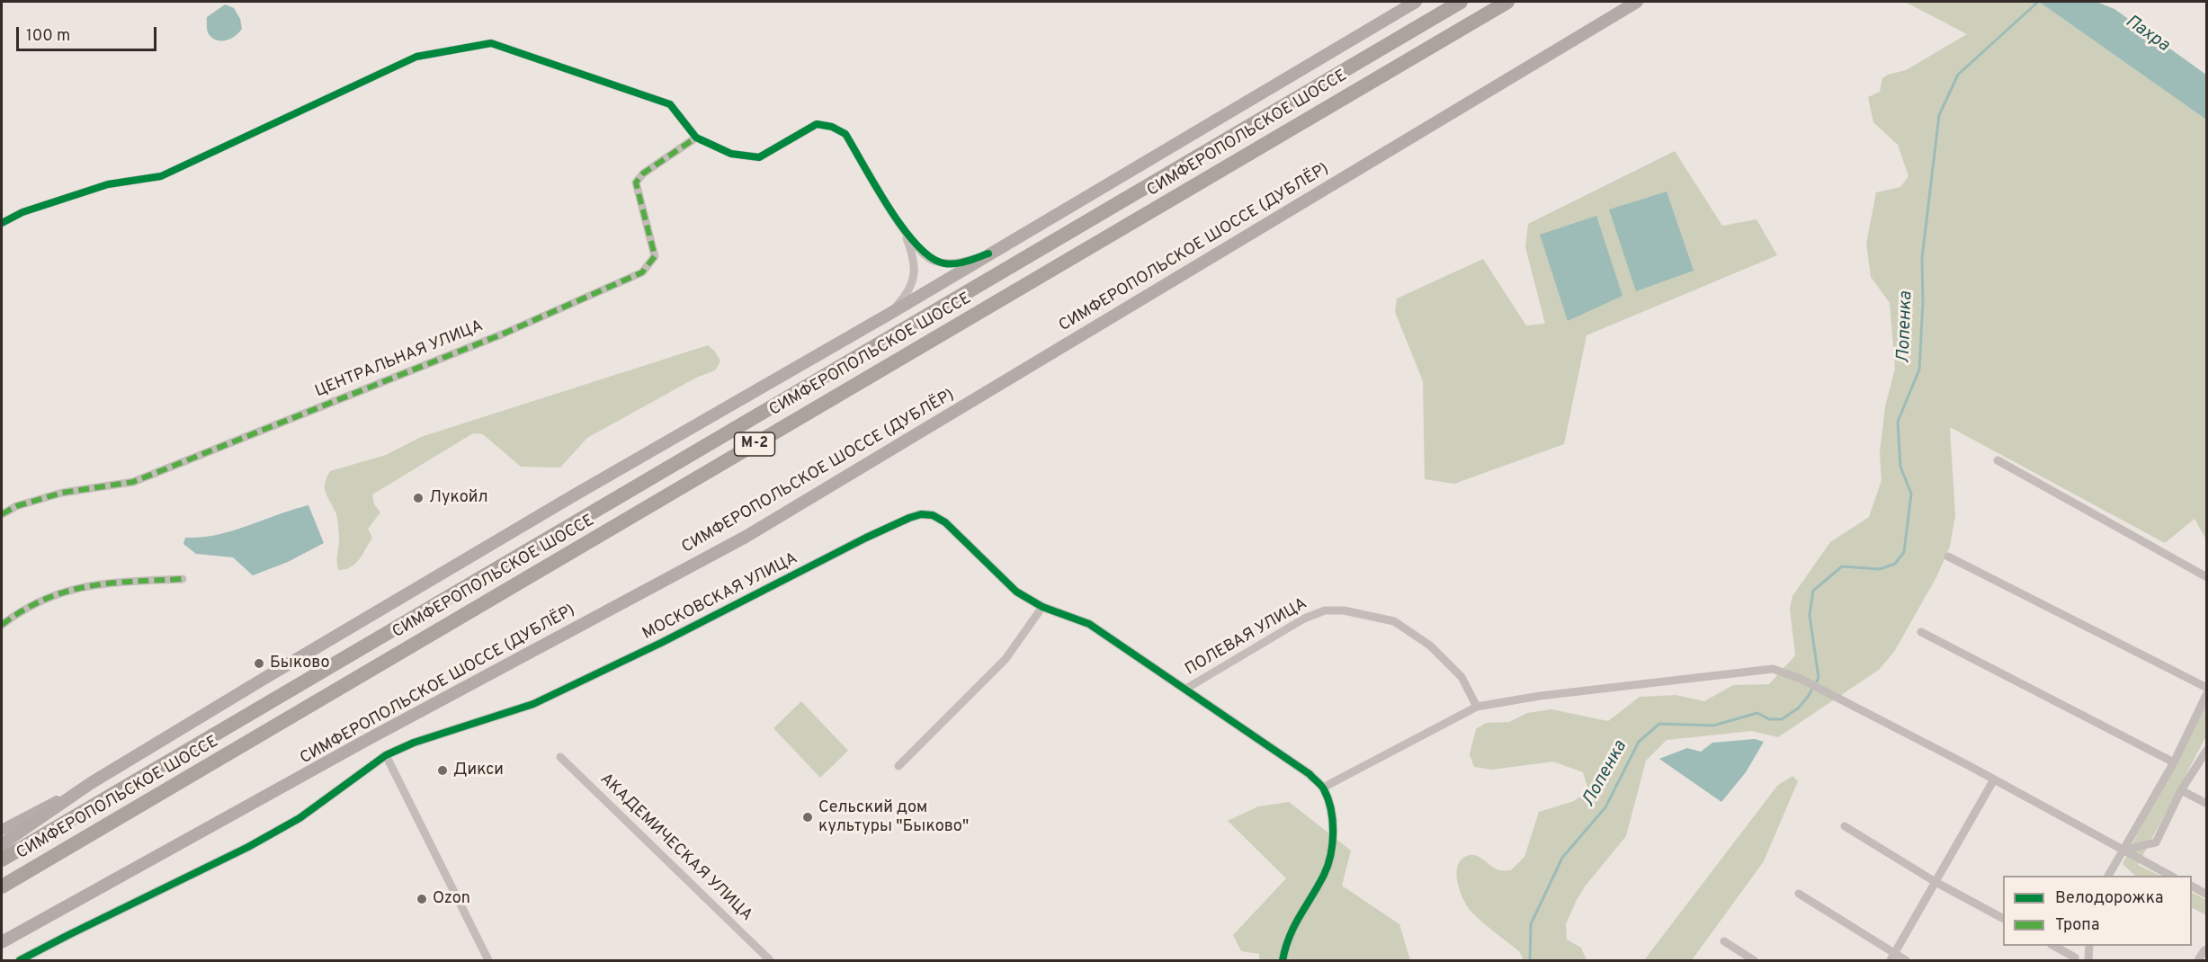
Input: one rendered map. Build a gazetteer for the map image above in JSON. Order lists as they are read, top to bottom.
{
  "streets": {
    "highway": ["СИМФЕРОПОЛЬСКОЕ ШОССЕ", "М-2"],
    "main road": ["СИМФЕРОПОЛЬСКОЕ ШОССЕ (ДУБЛЁР)"],
    "street": [
      "ЦЕНТРАЛЬНАЯ УЛИЦА",
      "МОСКОВСКАЯ УЛИЦА",
      "ПОЛЕВАЯ УЛИЦА",
      "АКАДЕМИЧЕСКАЯ УЛИЦА"
    ]
  },
  "crossings": [
    ["МОСКОВСКАЯ УЛИЦА", "ПОЛЕВАЯ УЛИЦА"]
  ],
  "water": ["Пахра", "Лопенка"],
  "places": [
    "Лукойл",
    "Быково",
    "Дикси",
    "Сельский дом культуры \"Быково\"",
    "Ozon"
  ],
  "legend": ["Велодорожка", "Тропа"],
  "scale_bar": "100 m"
}
